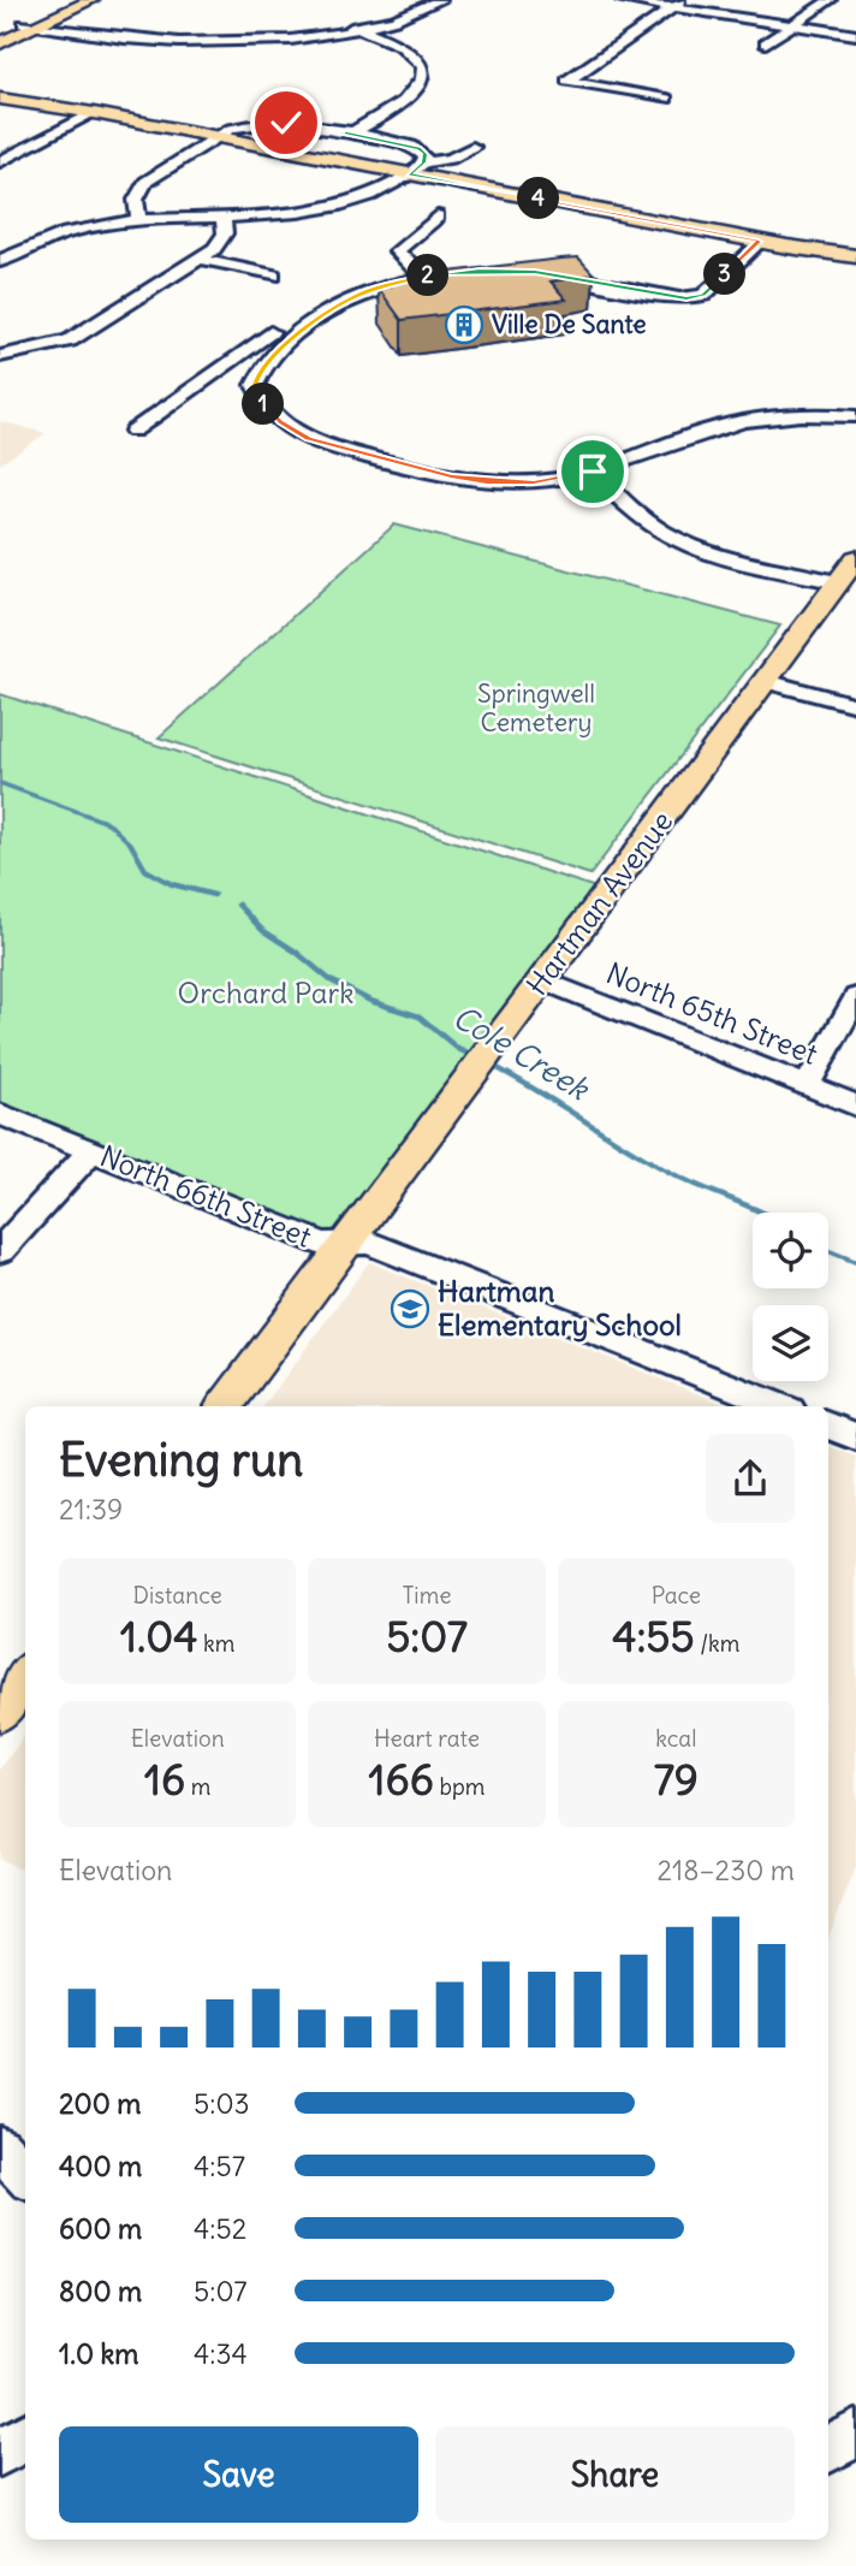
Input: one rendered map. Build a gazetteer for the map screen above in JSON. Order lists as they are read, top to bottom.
{
  "streets": {
    "main road": ["Hartman Avenue"],
    "street": ["North 65th Street", "North 66th Street"]
  },
  "crossings": [
    ["Hartman Avenue", "North 65th Street"],
    ["Hartman Avenue", "North 66th Street"]
  ],
  "water": ["Cole Creek"],
  "parks": ["Springwell Cemetery", "Orchard Park"],
  "places": {
    "building": ["Ville De Sante"],
    "school or university": ["Hartman Elementary School"]
  },
  "page": {
    "pins": [
      "4",
      "3",
      "2",
      "1"
    ],
    "heading": ["Evening run", "21:39"],
    "stats": [
      ["Distance", "1.04 km"],
      ["Time", "5:07"],
      ["Pace", "4:55 /km"],
      ["Elevation", "16 m"],
      ["Heart rate", "166 bpm"],
      ["kcal", "79"]
    ],
    "chart": ["Elevation", "218–230 m"],
    "list": [
      {
        "name": "200 m",
        "note": "5:03"
      },
      {
        "name": "400 m",
        "note": "4:57"
      },
      {
        "name": "600 m",
        "note": "4:52"
      },
      {
        "name": "800 m",
        "note": "5:07"
      },
      {
        "name": "1.0 km",
        "note": "4:34"
      }
    ],
    "buttons": ["Save", "Share"]
  }
}
